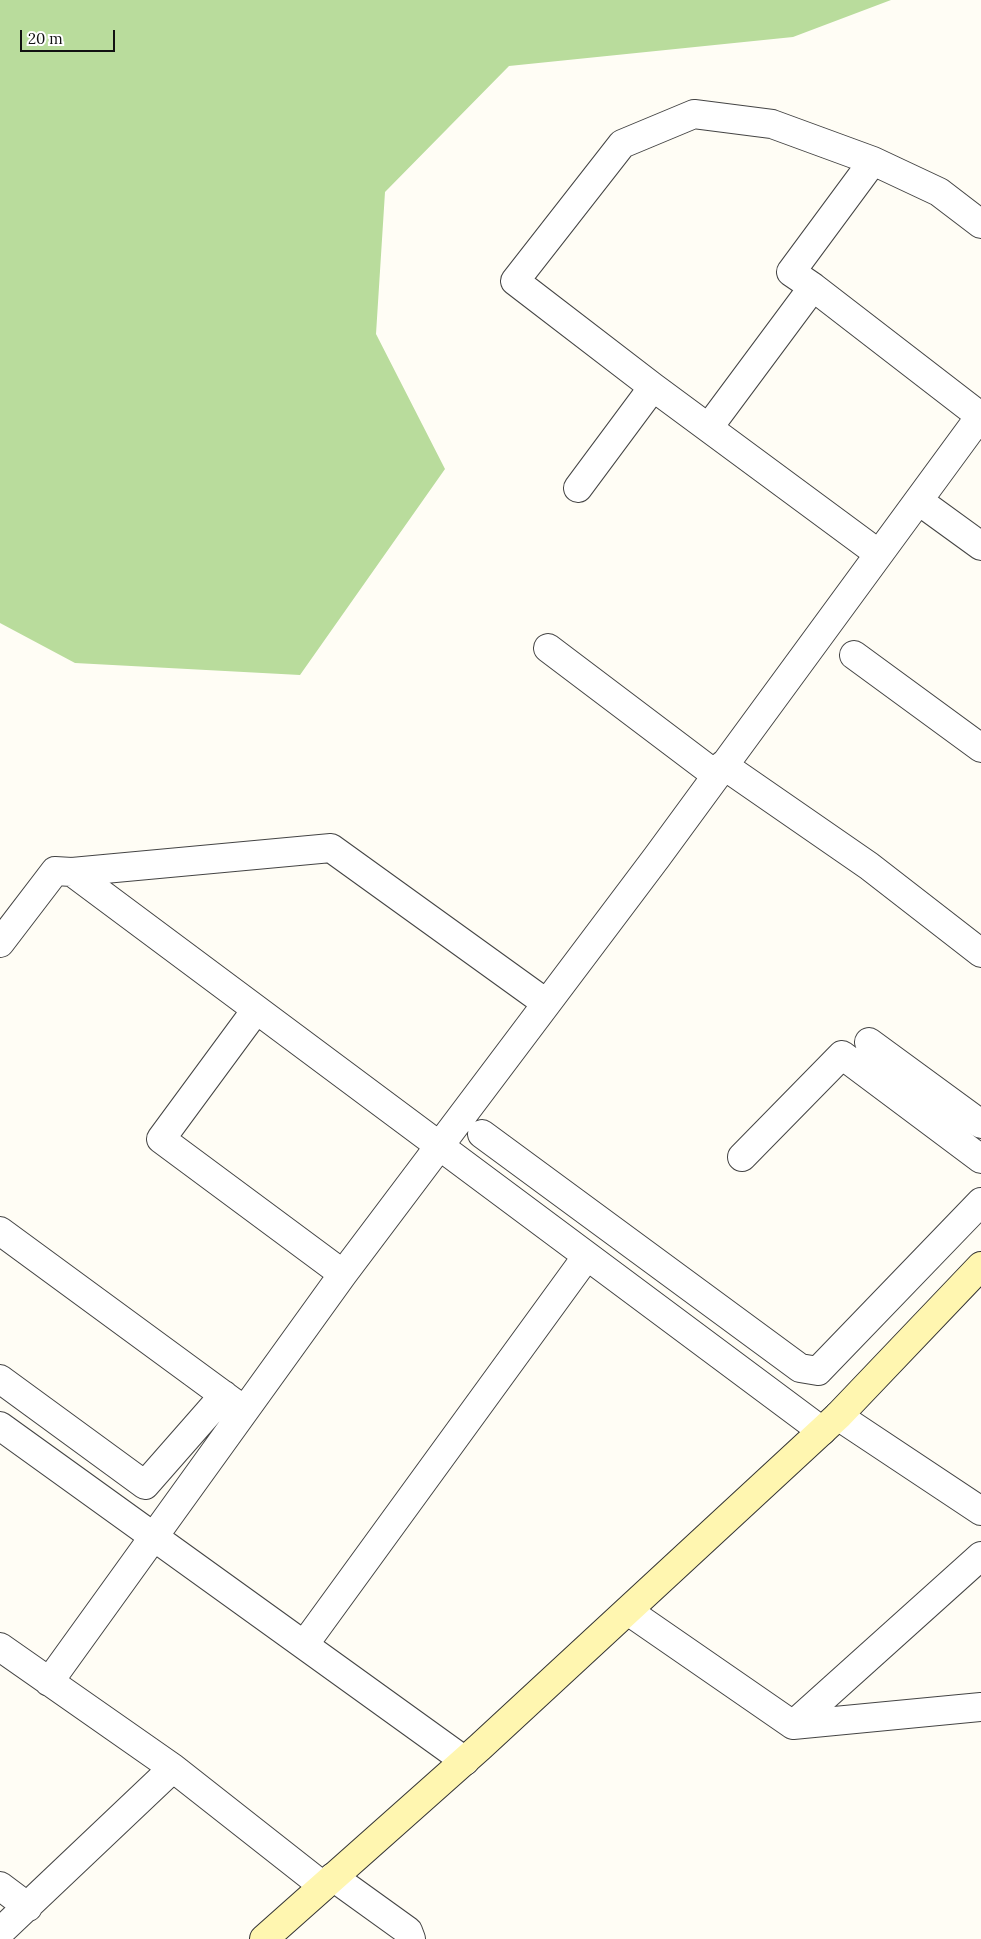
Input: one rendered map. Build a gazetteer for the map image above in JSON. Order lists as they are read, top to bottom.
{
  "scale_bar": "20 m"
}
